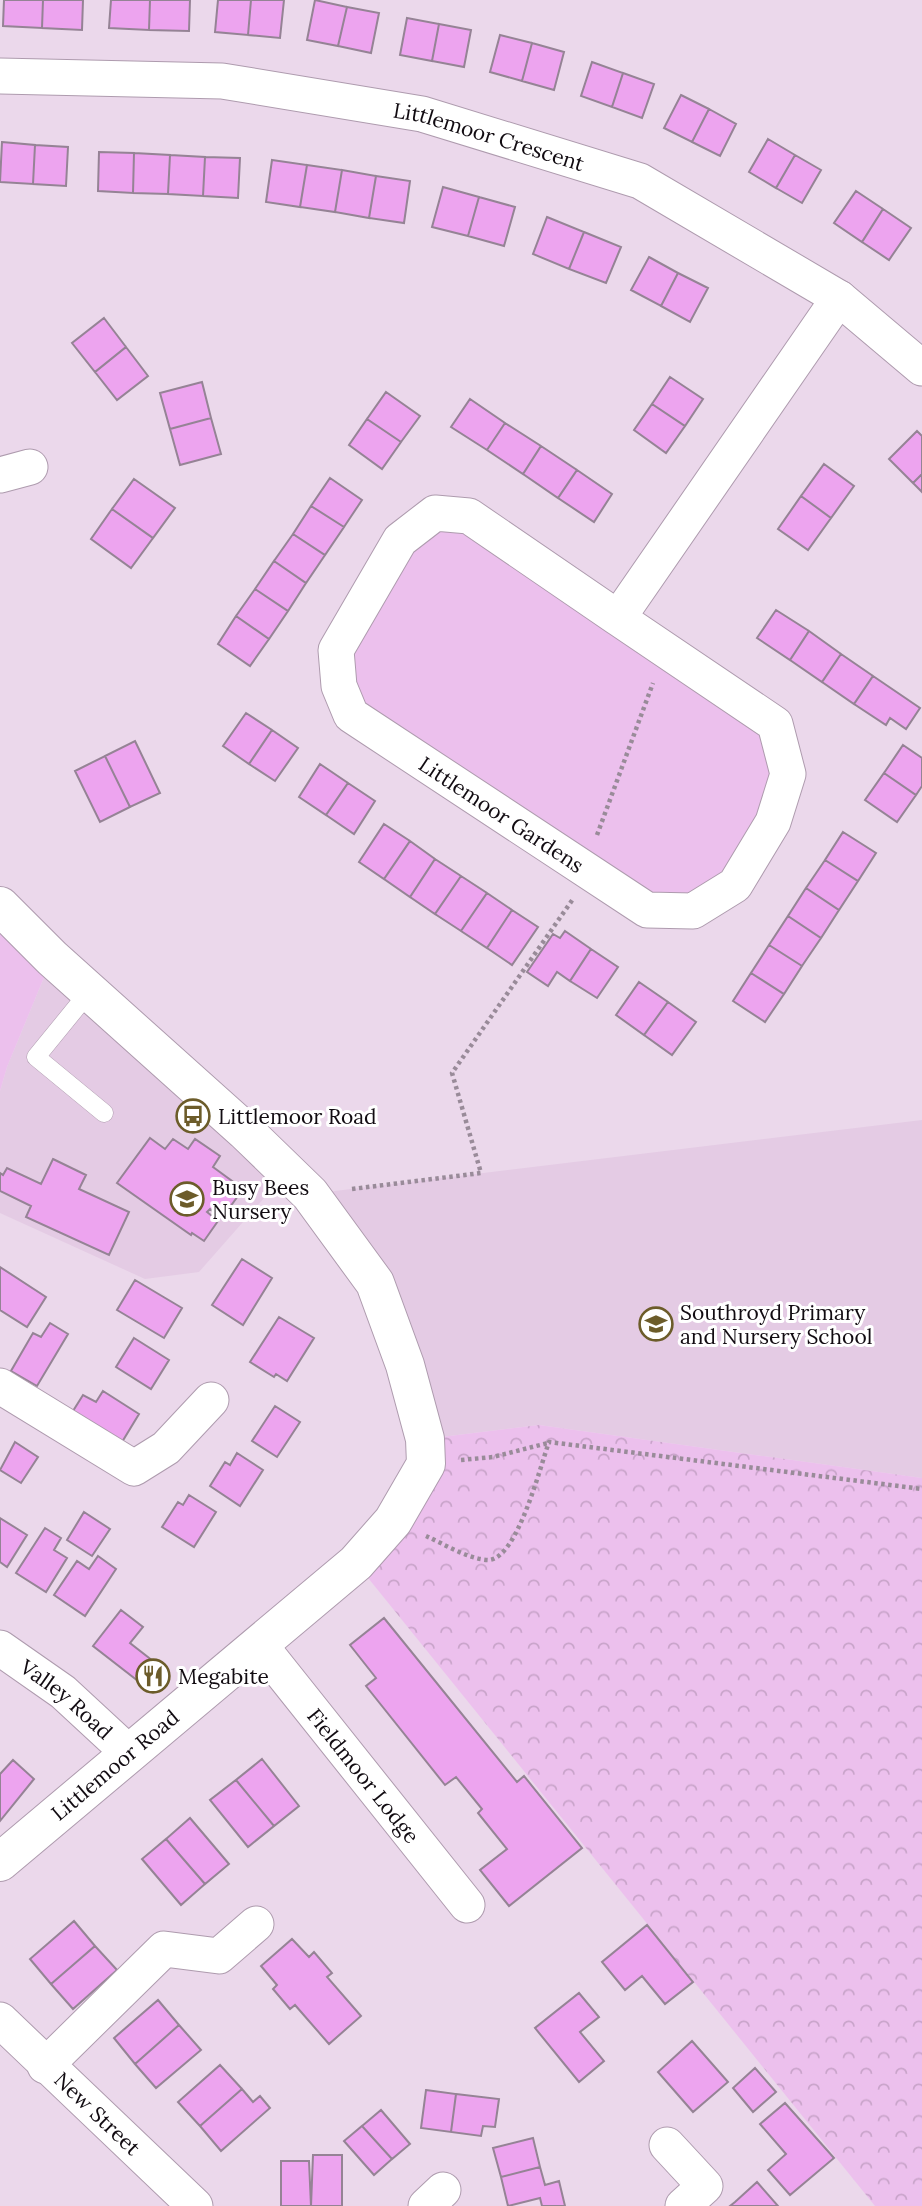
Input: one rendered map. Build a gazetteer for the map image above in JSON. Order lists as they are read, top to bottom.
{
  "streets": {
    "street": [
      "Littlemoor Crescent",
      "Littlemoor Gardens",
      "Valley Road",
      "Littlemoor Road",
      "Fieldmoor Lodge",
      "New Street"
    ]
  },
  "crossings": [
    ["Valley Road", "Littlemoor Road"],
    ["Littlemoor Road", "Fieldmoor Lodge"]
  ],
  "places": {
    "bus stop": ["Littlemoor Road"],
    "school or university": ["Busy Bees Nursery", "Southroyd Primary and Nursery School"],
    "restaurant": ["Megabite"]
  }
}
